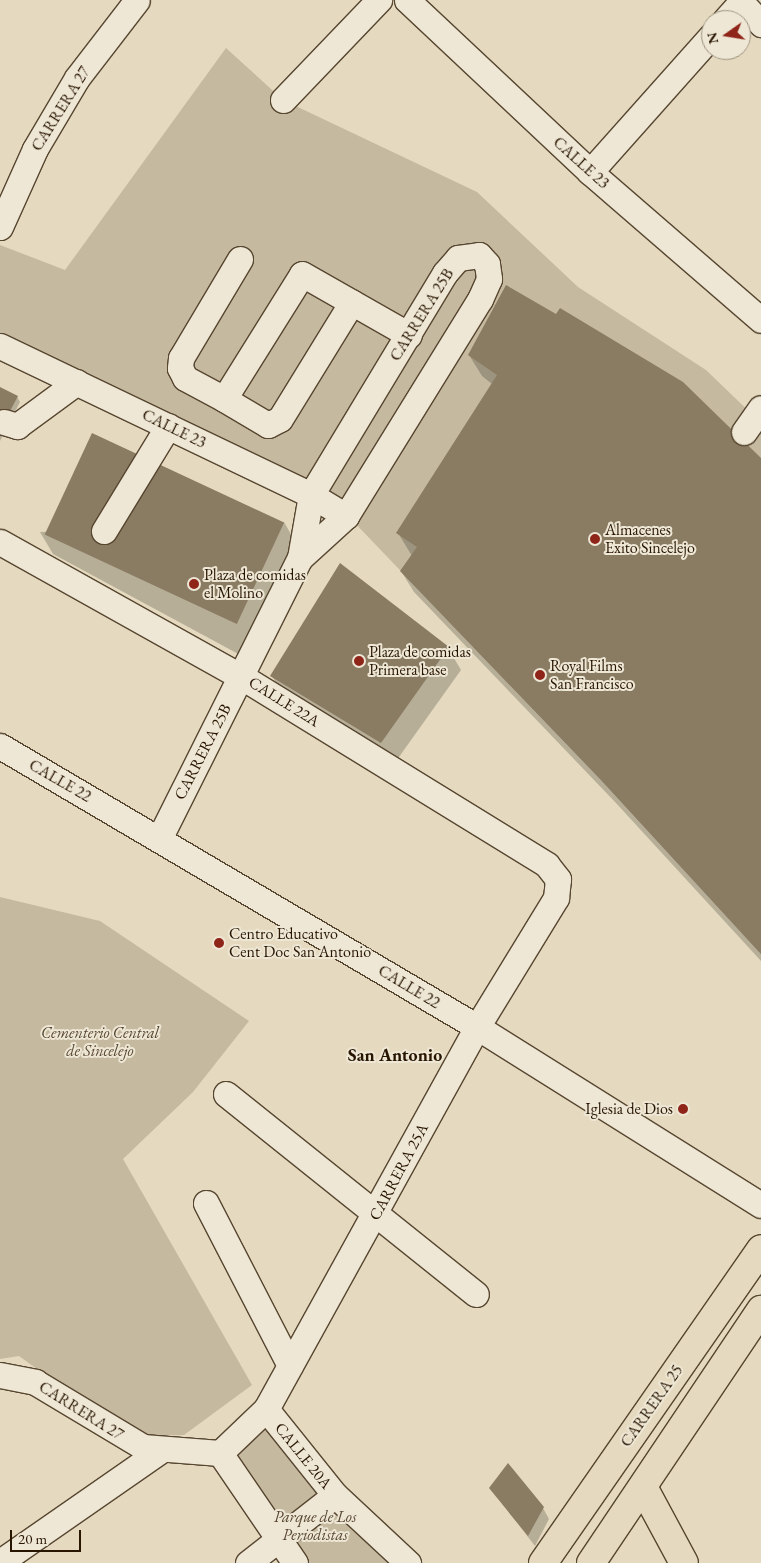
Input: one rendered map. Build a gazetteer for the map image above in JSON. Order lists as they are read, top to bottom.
{
  "streets": {
    "main road": ["CARRERA 25"],
    "street": [
      "CARRERA 27",
      "CALLE 23",
      "CARRERA 25B",
      "CALLE 22A",
      "CALLE 22",
      "CARRERA 25A",
      "CALLE 20A"
    ]
  },
  "crossings": [
    ["CARRERA 27", "CARRERA 25A"],
    ["CALLE 23", "CARRERA 25B"],
    ["CARRERA 25B", "CALLE 22A"],
    ["CARRERA 25B", "CALLE 22"],
    ["CALLE 22A", "CARRERA 25A"],
    ["CALLE 22", "CARRERA 25A"],
    ["CARRERA 25A", "CALLE 20A"]
  ],
  "districts": ["San Antonio"],
  "parks": ["Cementerio Central de Sincelejo", "Parque de Los Periodistas"],
  "places": [
    "Almacenes Exito Sincelejo",
    "Plaza de comidas el Molino",
    "Plaza de comidas Primera base",
    "Royal Films San Francisco",
    "Centro Educativo Cent Doc San Antonio",
    "Iglesia de Dios"
  ],
  "scale_bar": "20 m",
  "north": "left"
}
